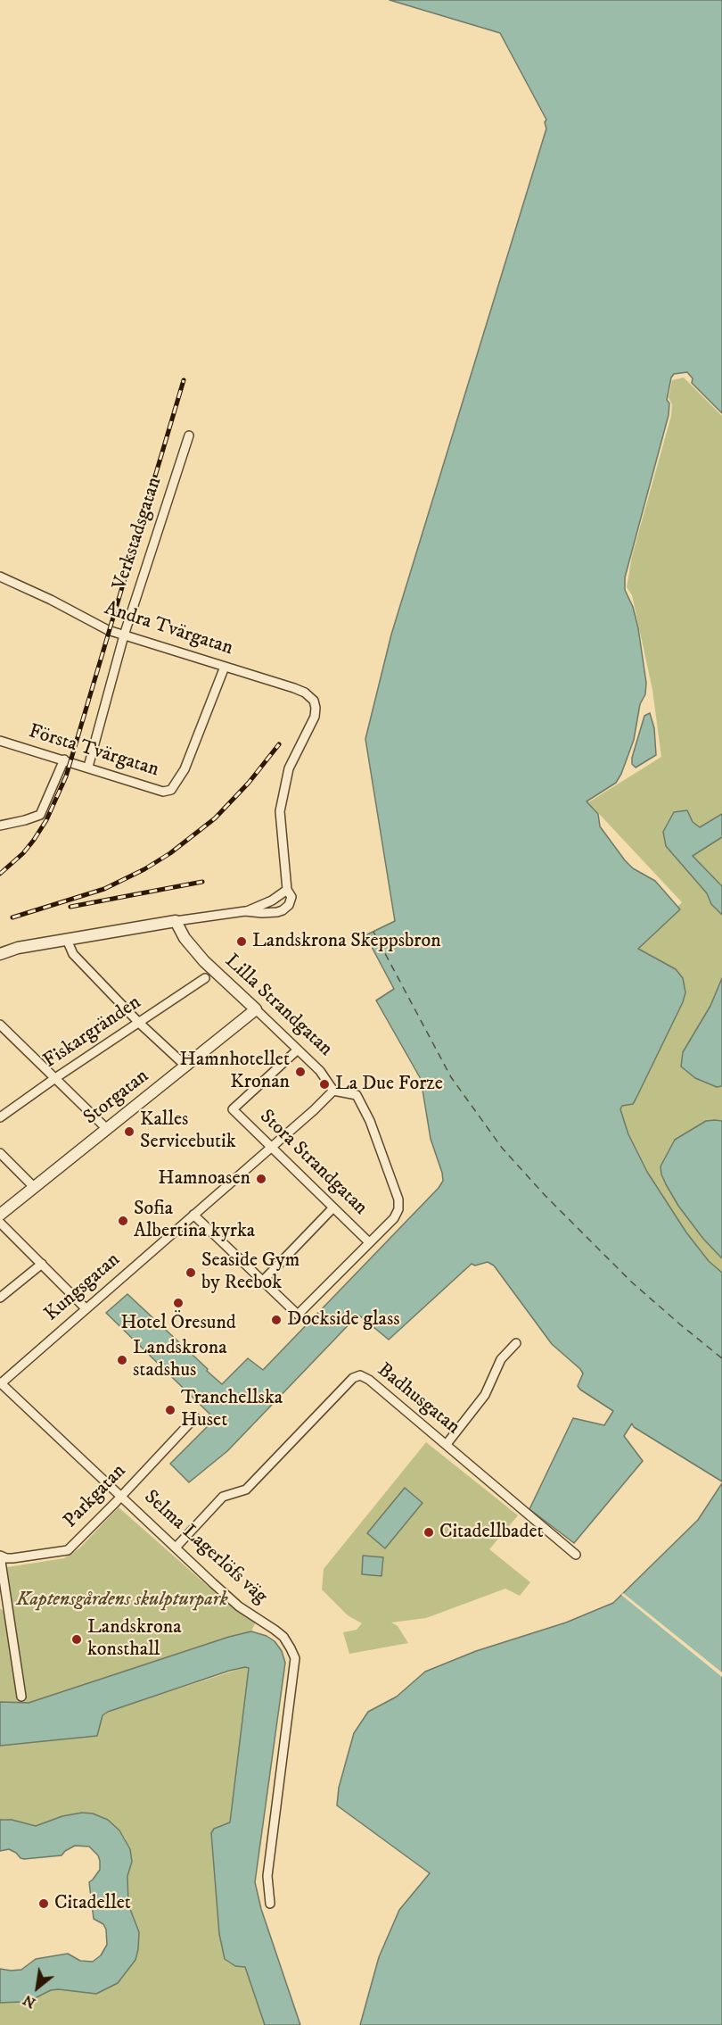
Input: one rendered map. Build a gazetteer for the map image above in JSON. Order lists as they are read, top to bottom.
{
  "streets": {
    "street": [
      "Verkstadsgatan",
      "Andra Tvärgatan",
      "Första Tvärgatan",
      "Lilla Strandgatan",
      "Fiskargränden",
      "Storgatan",
      "Stora Strandgatan",
      "Kungsgatan",
      "Badhusgatan",
      "Parkgatan",
      "Selma Lagerlöfs väg"
    ]
  },
  "crossings": [
    ["Verkstadsgatan", "Andra Tvärgatan"],
    ["Verkstadsgatan", "Första Tvärgatan"],
    ["Andra Tvärgatan", "Första Tvärgatan"],
    ["Lilla Strandgatan", "Storgatan"],
    ["Lilla Strandgatan", "Stora Strandgatan"],
    ["Lilla Strandgatan", "Kungsgatan"],
    ["Stora Strandgatan", "Kungsgatan"],
    ["Kungsgatan", "Selma Lagerlöfs väg"],
    ["Badhusgatan", "Selma Lagerlöfs väg"],
    ["Parkgatan", "Selma Lagerlöfs väg"]
  ],
  "parks": ["Kaptensgårdens skulpturpark"],
  "places": [
    "Landskrona Skeppsbron",
    "Hamnhotellet Kronan",
    "La Due Forze",
    "Kalles Servicebutik",
    "Hamnoasen",
    "Sofia Albertina kyrka",
    "Seaside Gym by Reebok",
    "Hotel Öresund",
    "Dockside glass",
    "Landskrona stadshus",
    "Tranchellska Huset",
    "Citadellbadet",
    "Landskrona konsthall",
    "Citadellet"
  ],
  "north": "bottom left"
}
